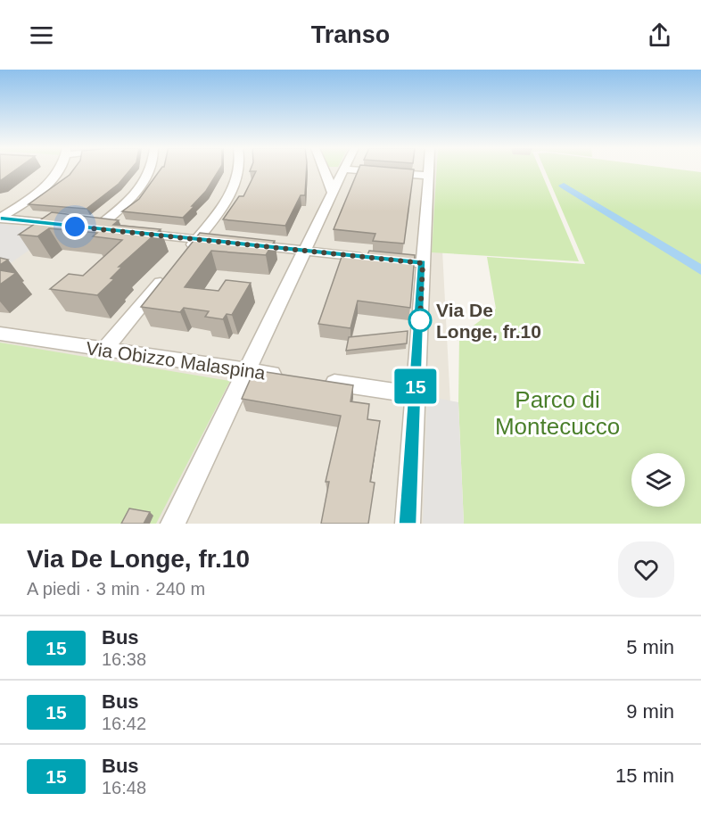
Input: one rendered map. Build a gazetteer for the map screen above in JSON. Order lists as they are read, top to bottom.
{
  "streets": {
    "street": ["Via Obizzo Malaspina"]
  },
  "parks": ["Parco di Montecucco"],
  "places": ["Via De Longe, fr.10"],
  "lines": ["bus line 15"],
  "page": {
    "header": "Transo",
    "on_map": "15",
    "heading": ["Via De Longe, fr.10", "A piedi · 3 min · 240 m"],
    "list": [
      {
        "mark": "15",
        "name": "Bus",
        "note": "16:38",
        "value": "5 min"
      },
      {
        "mark": "15",
        "name": "Bus",
        "note": "16:42",
        "value": "9 min"
      },
      {
        "mark": "15",
        "name": "Bus",
        "note": "16:48",
        "value": "15 min"
      }
    ]
  }
}
